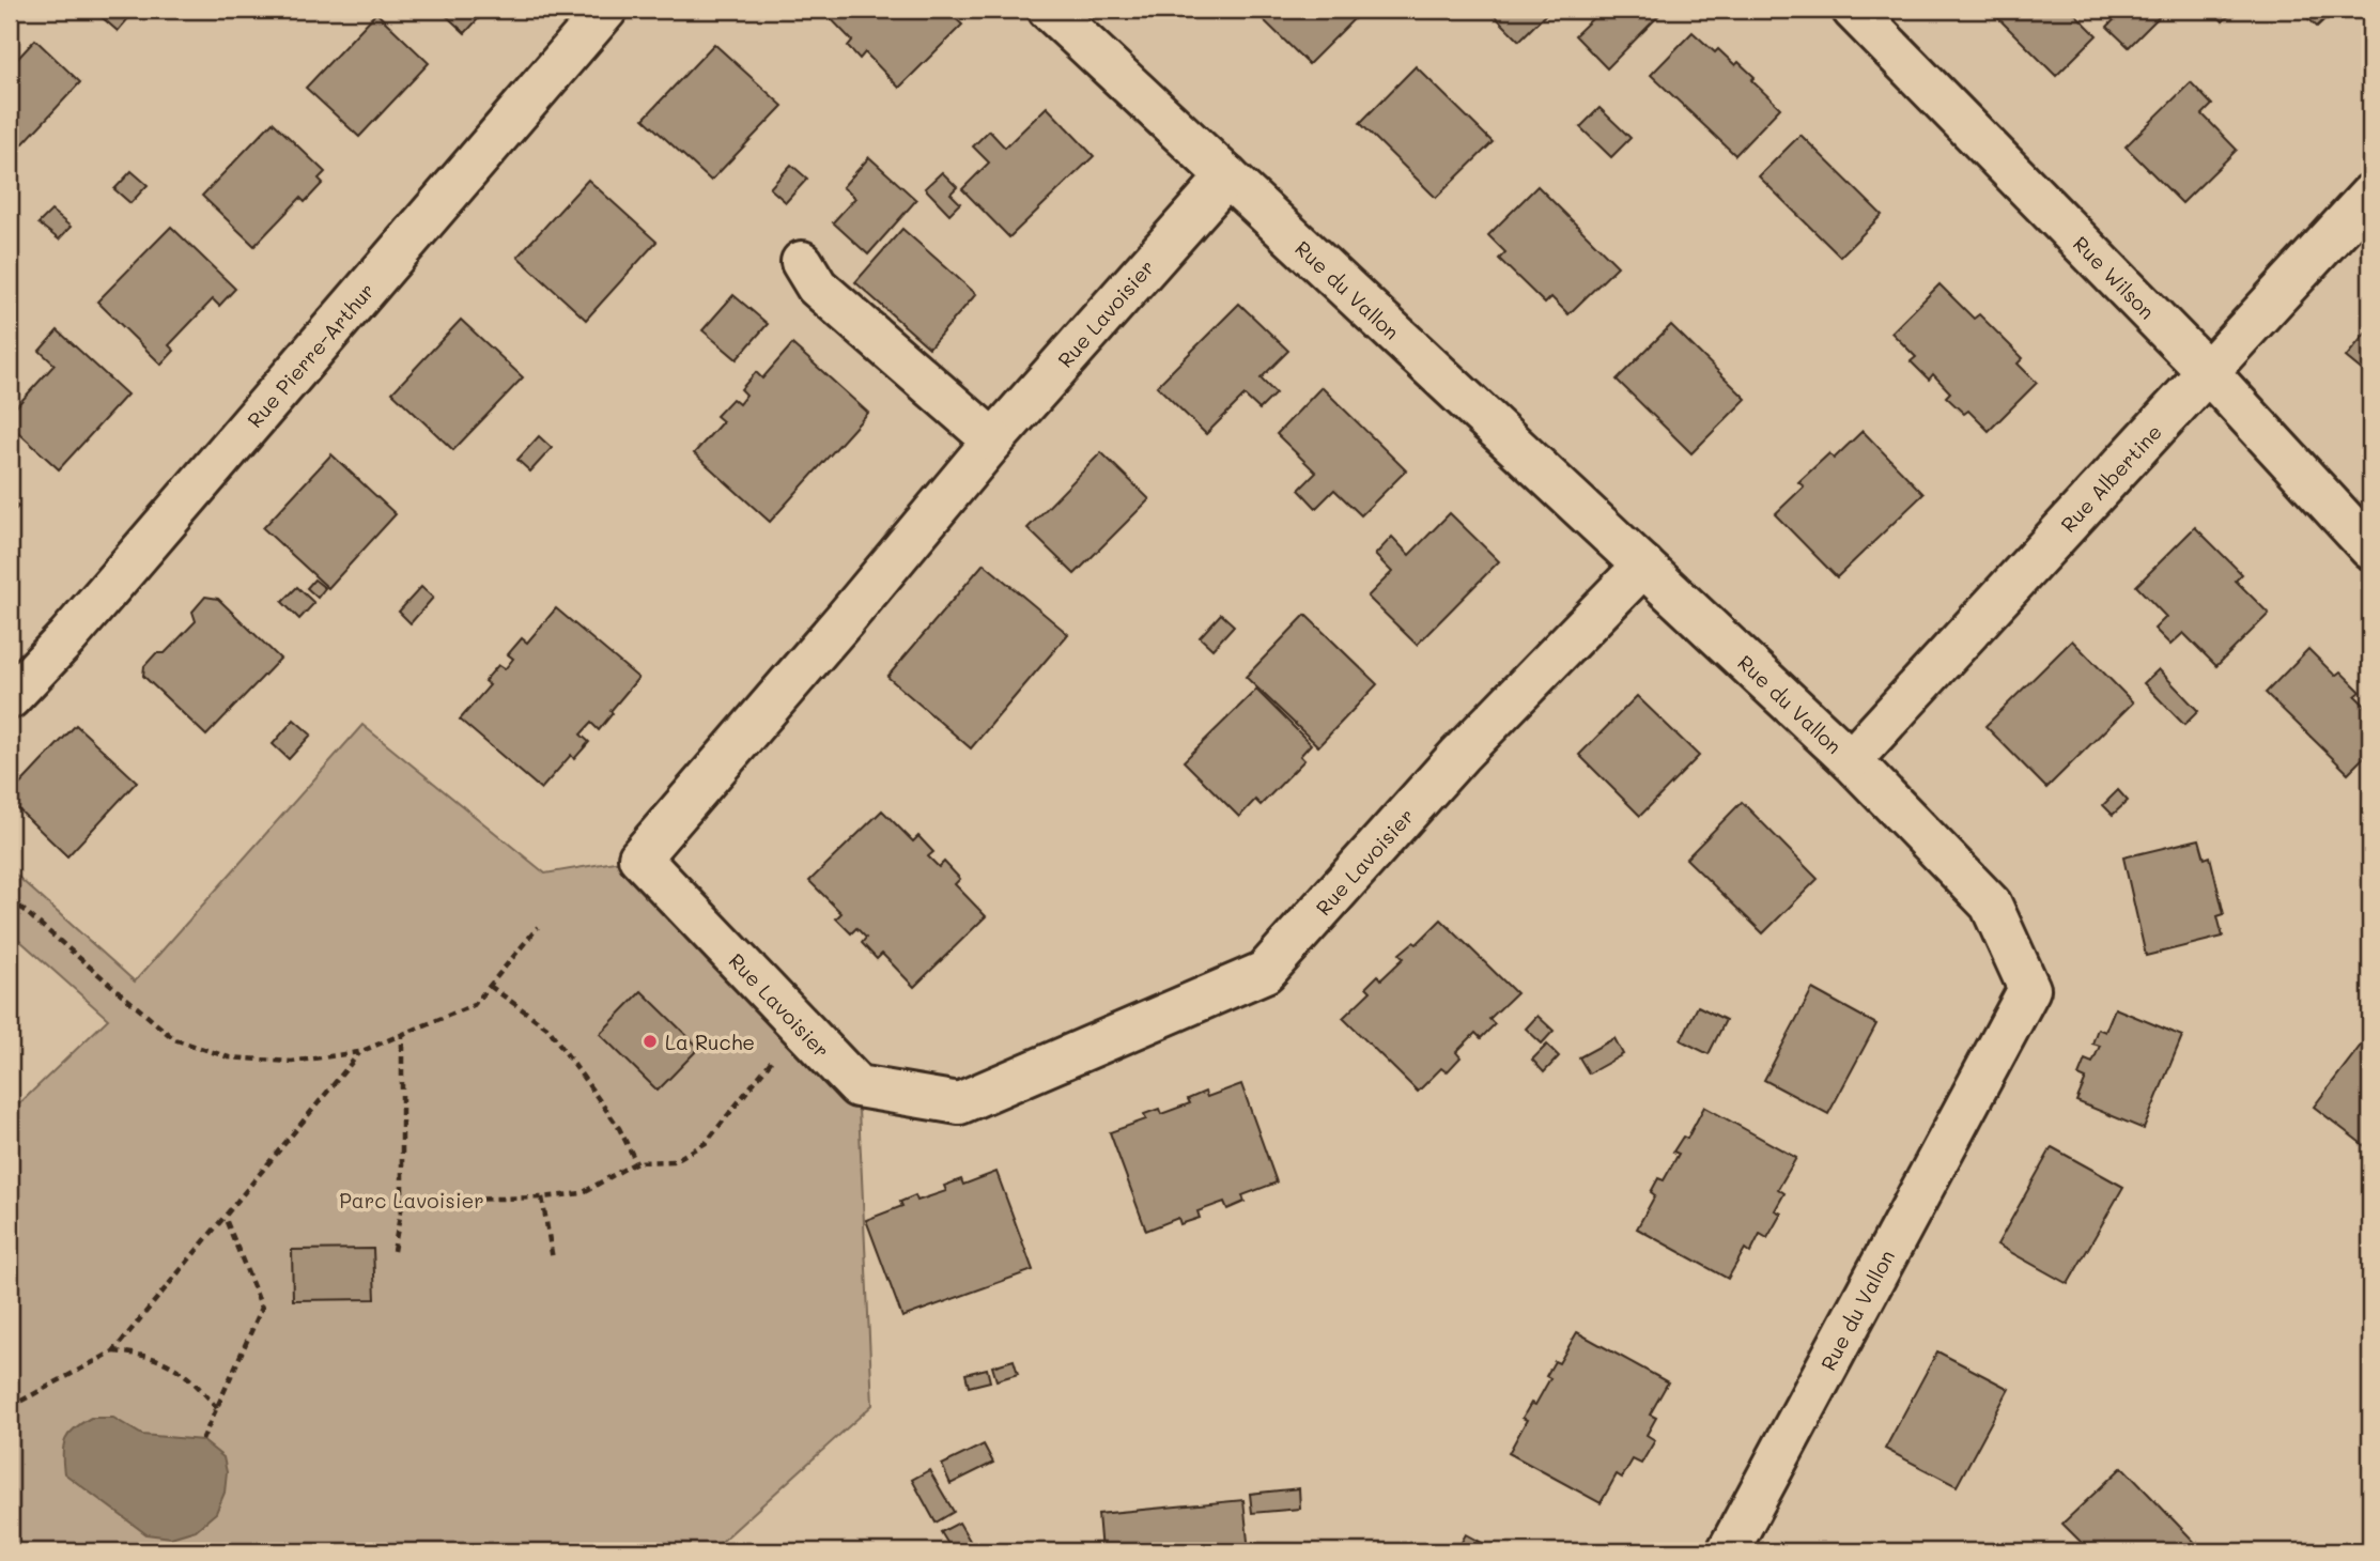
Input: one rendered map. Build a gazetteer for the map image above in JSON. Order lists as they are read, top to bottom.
{
  "streets": {
    "street": [
      "Rue Wilson",
      "Rue du Vallon",
      "Rue Lavoisier",
      "Rue Pierre-Arthur",
      "Rue Albertine"
    ]
  },
  "crossings": [
    ["Rue Wilson", "Rue Albertine"],
    ["Rue du Vallon", "Rue Lavoisier"],
    ["Rue du Vallon", "Rue Albertine"]
  ],
  "parks": ["Parc Lavoisier"],
  "places": ["La Ruche"]
}
